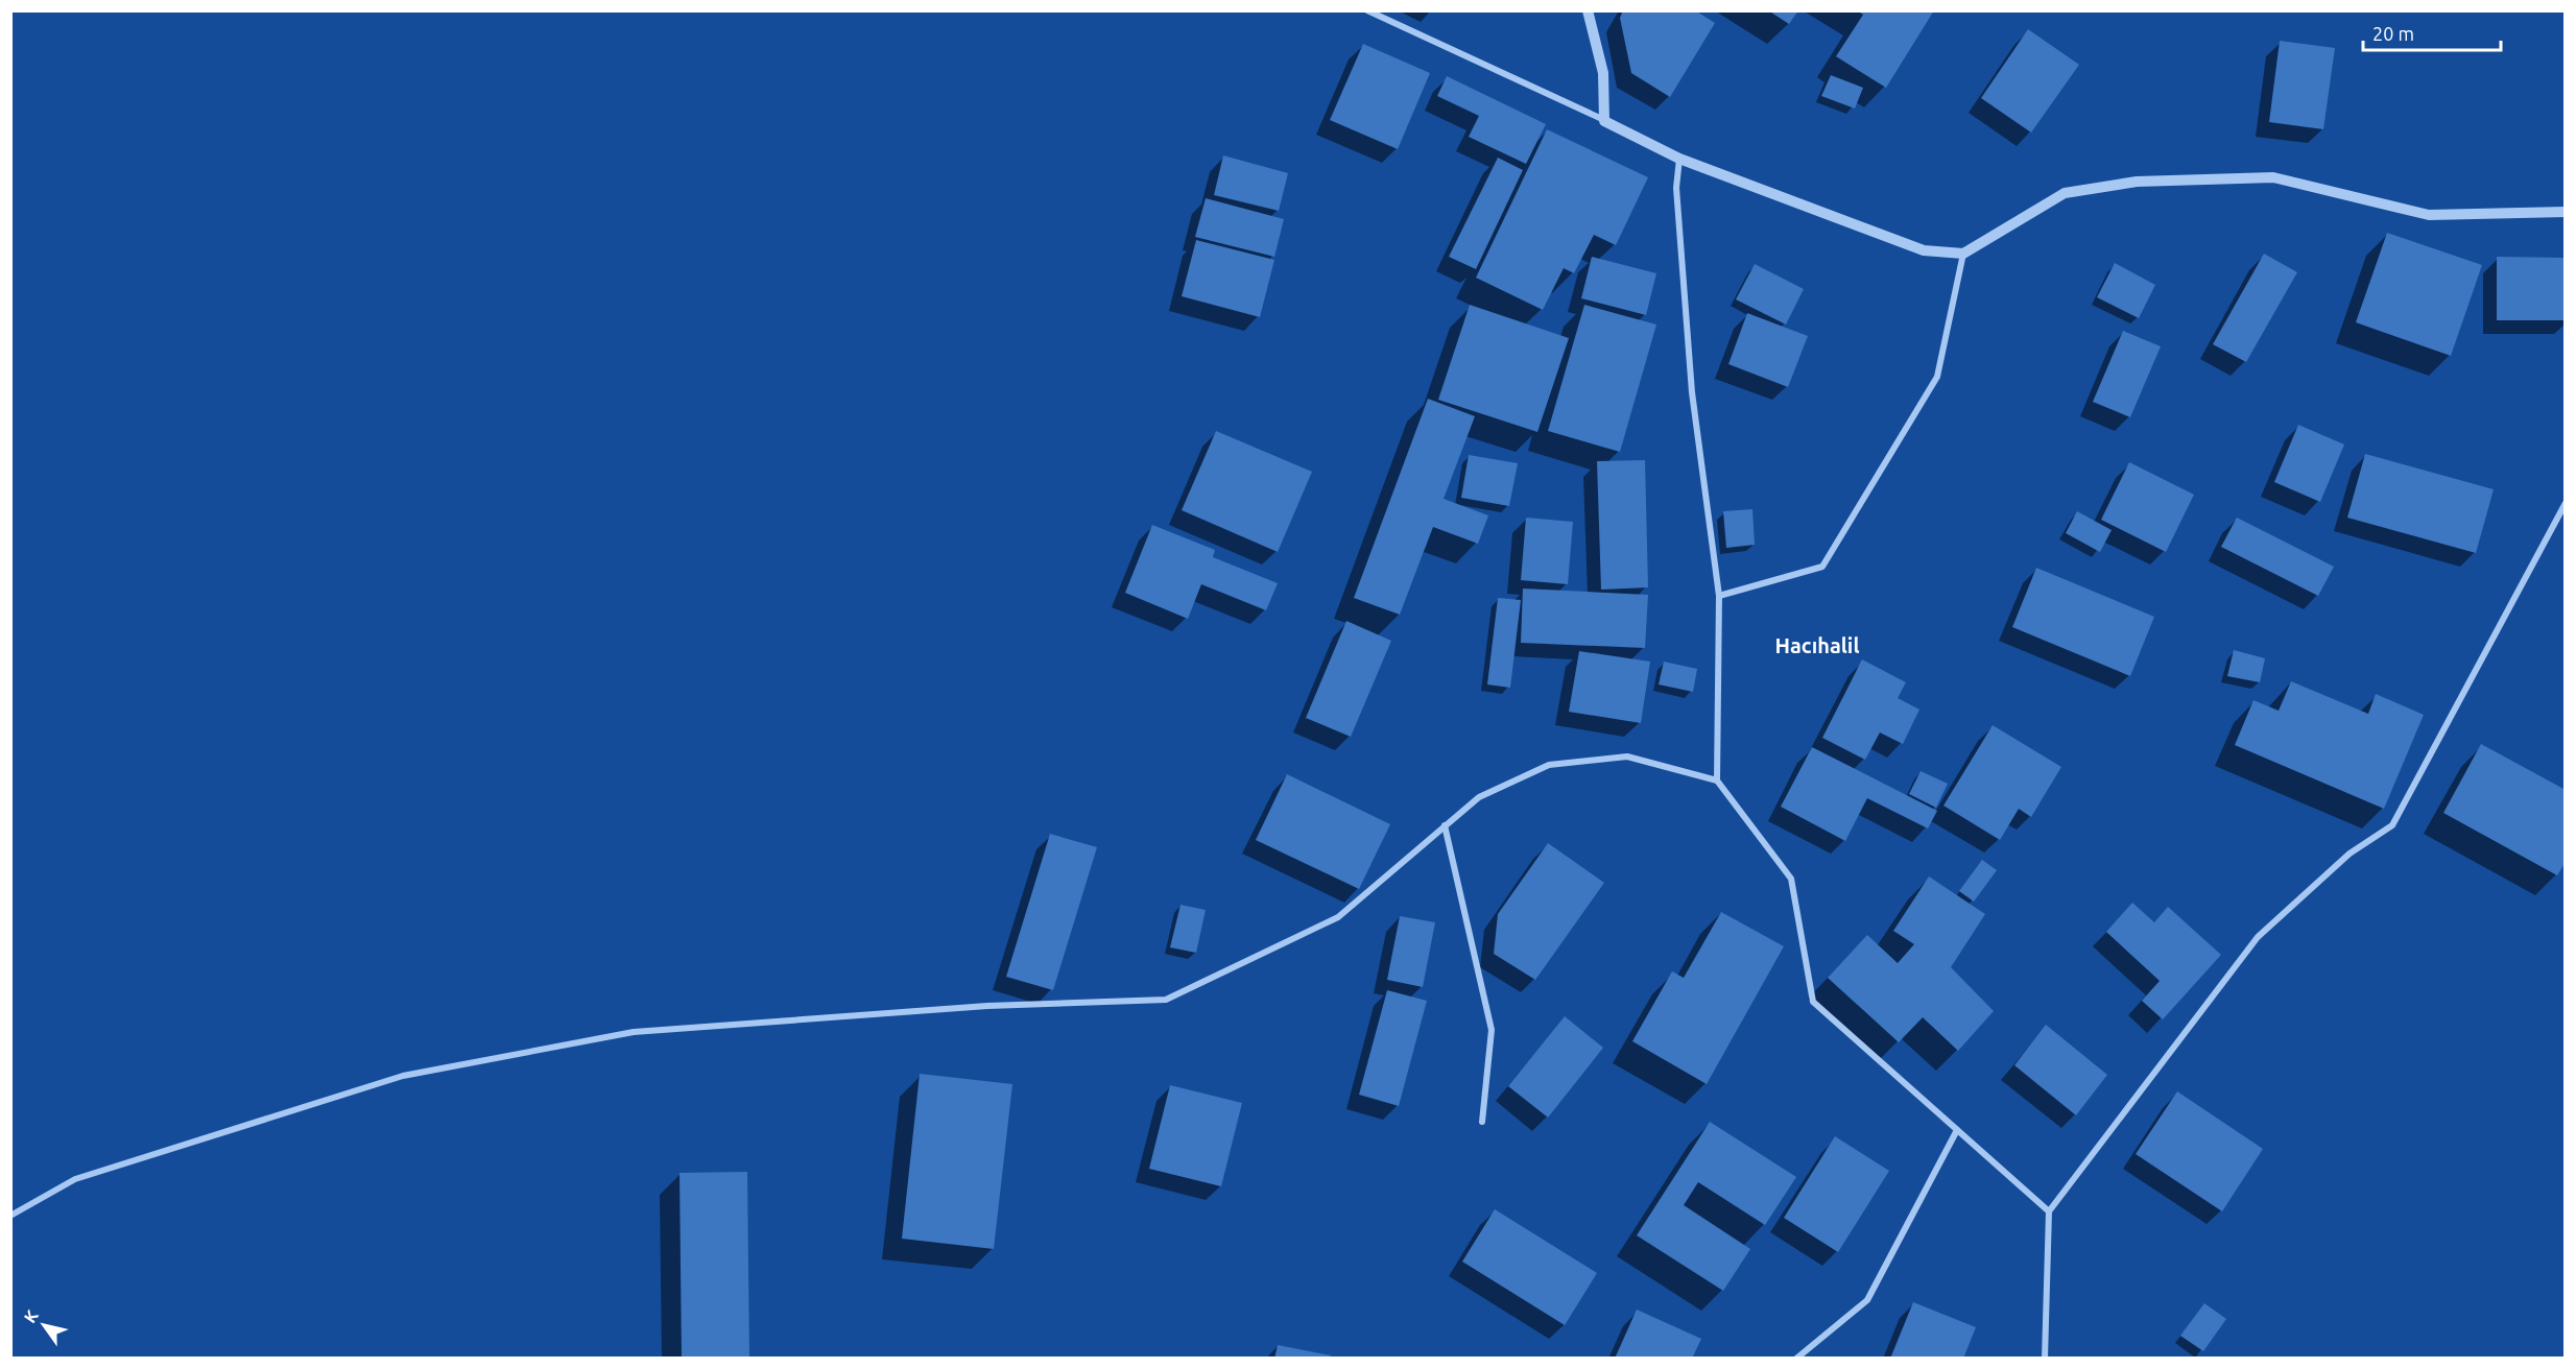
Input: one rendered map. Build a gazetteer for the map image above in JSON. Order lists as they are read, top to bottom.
{
  "districts": ["Hacıhalil"],
  "scale_bar": "20 m",
  "north": "top left"
}
